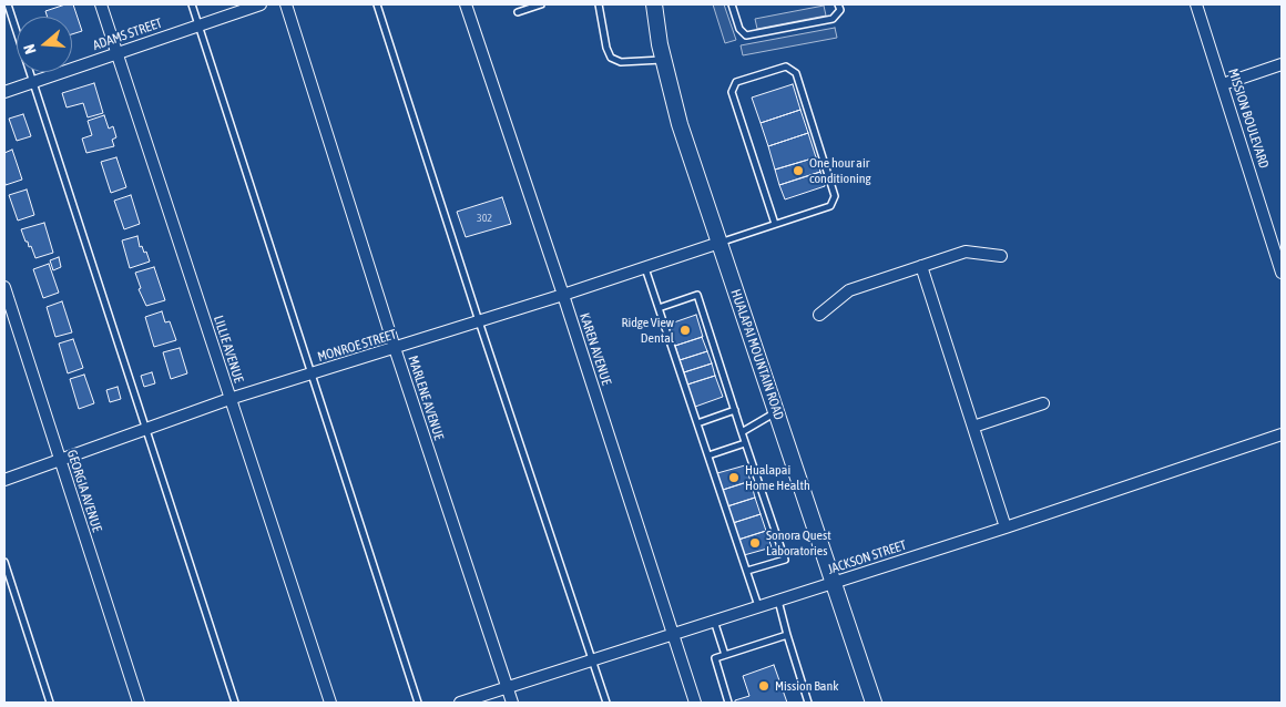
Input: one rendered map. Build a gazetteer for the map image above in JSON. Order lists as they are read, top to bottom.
{
  "streets": {
    "main road": ["HUALAPAI MOUNTAIN ROAD"],
    "street": [
      "ADAMS STREET",
      "MISSION BOULEVARD",
      "MONROE STREET",
      "LILLIE AVENUE",
      "KAREN AVENUE",
      "MARLENE AVENUE",
      "GEORGIA AVENUE",
      "JACKSON STREET"
    ]
  },
  "crossings": [
    ["ADAMS STREET", "LILLIE AVENUE"],
    ["MONROE STREET", "LILLIE AVENUE"],
    ["MONROE STREET", "KAREN AVENUE"],
    ["MONROE STREET", "HUALAPAI MOUNTAIN ROAD"],
    ["MONROE STREET", "MARLENE AVENUE"],
    ["MONROE STREET", "GEORGIA AVENUE"],
    ["KAREN AVENUE", "JACKSON STREET"],
    ["HUALAPAI MOUNTAIN ROAD", "JACKSON STREET"],
    ["MARLENE AVENUE", "JACKSON STREET"]
  ],
  "places": [
    "One hour air conditioning",
    "Ridge View Dental",
    "Hualapai Home Health",
    "Sonora Quest Laboratories",
    "Mission Bank"
  ],
  "house_numbers": ["302"],
  "north": "left"
}
